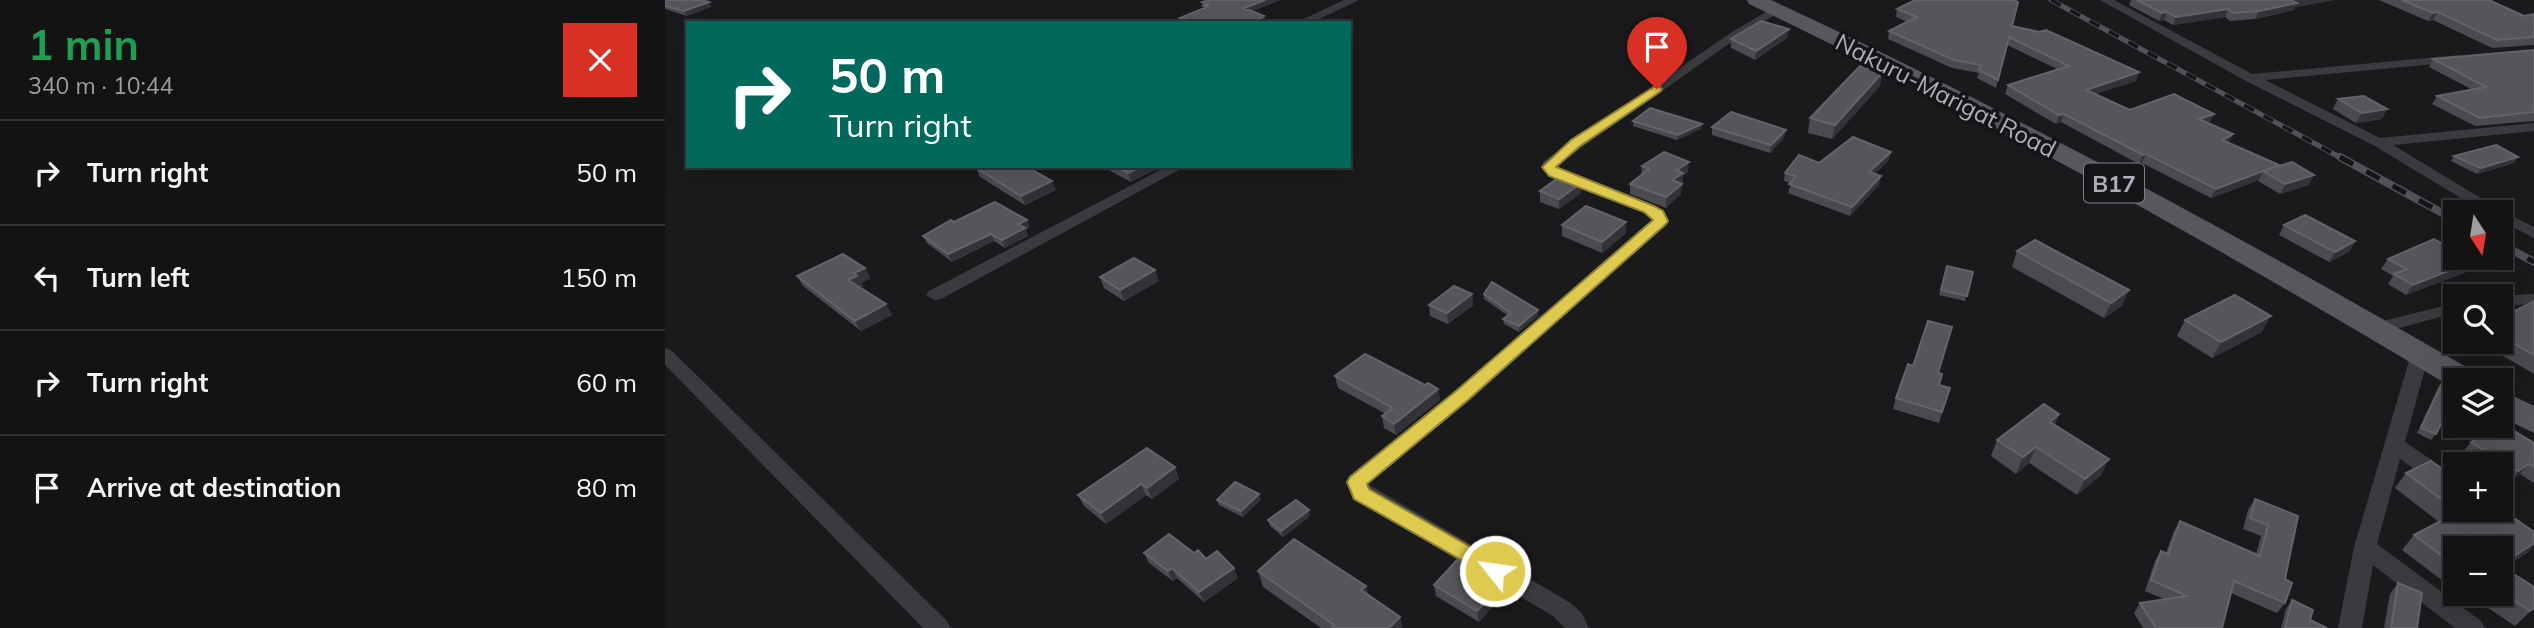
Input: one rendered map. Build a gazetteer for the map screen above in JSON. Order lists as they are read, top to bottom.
{
  "streets": {
    "main road": ["Nakuru-Marigat Road", "B17"]
  },
  "north": "bottom",
  "page": {
    "heading": ["1 min", "340 m · 10:44"],
    "turn": ["50 m", "Turn right"],
    "list": [
      {
        "name": "Turn right",
        "value": "50 m"
      },
      {
        "name": "Turn left",
        "value": "150 m"
      },
      {
        "name": "Turn right",
        "value": "60 m"
      },
      {
        "name": "Arrive at destination",
        "value": "80 m"
      }
    ],
    "map_buttons": ["+", "−"]
  }
}
